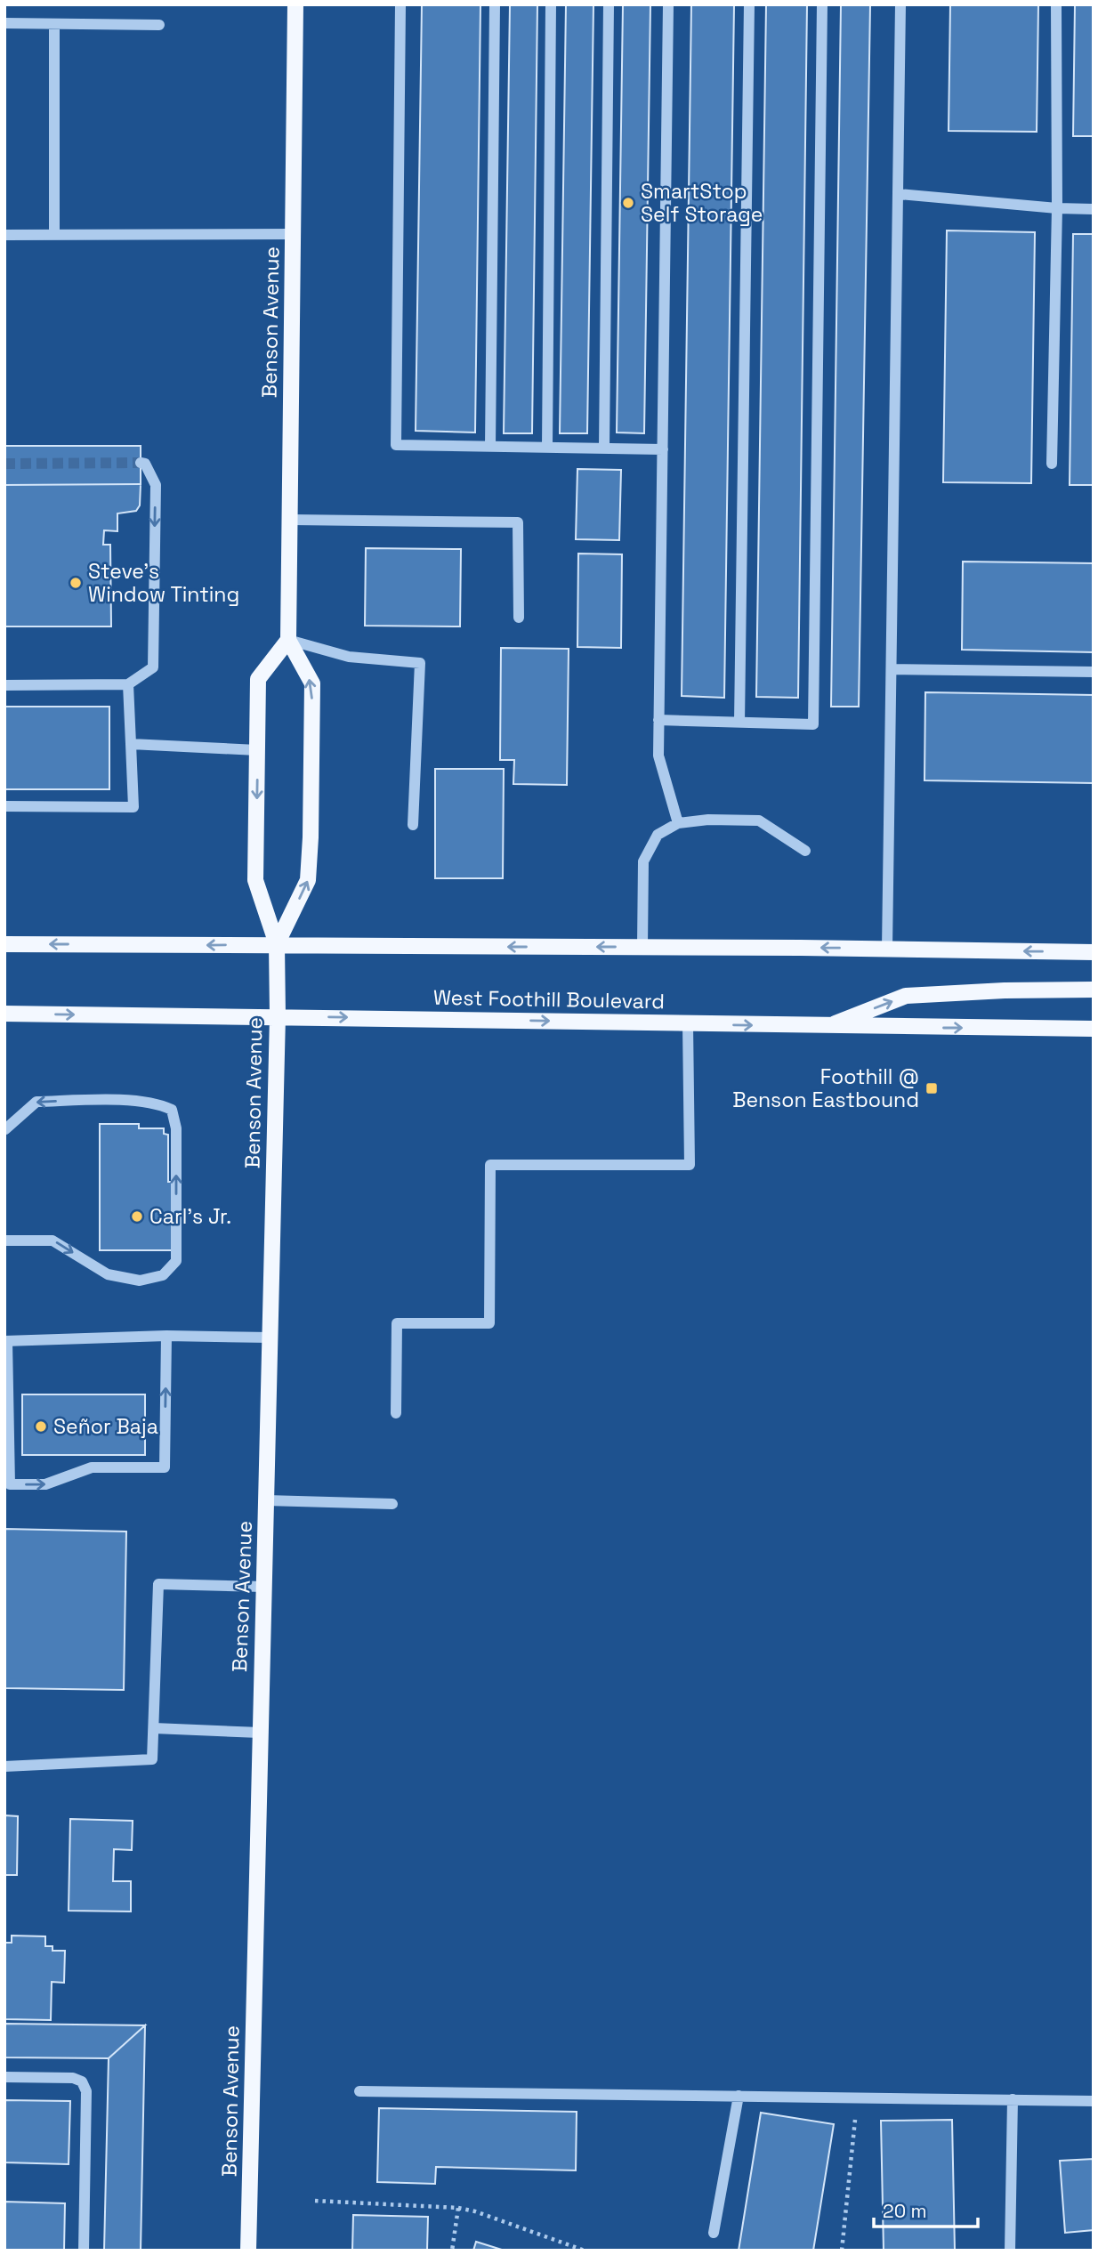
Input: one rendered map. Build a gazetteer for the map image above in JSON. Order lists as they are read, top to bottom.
{
  "streets": {
    "main road": ["Benson Avenue", "West Foothill Boulevard"]
  },
  "crossings": [
    ["Benson Avenue", "West Foothill Boulevard"]
  ],
  "places": {
    "other": [
      "SmartStop Self Storage",
      "Steve's Window Tinting",
      "Carl's Jr.",
      "Señor Baja"
    ],
    "transit": ["Foothill @ Benson Eastbound"]
  },
  "scale_bar": "20 m"
}
